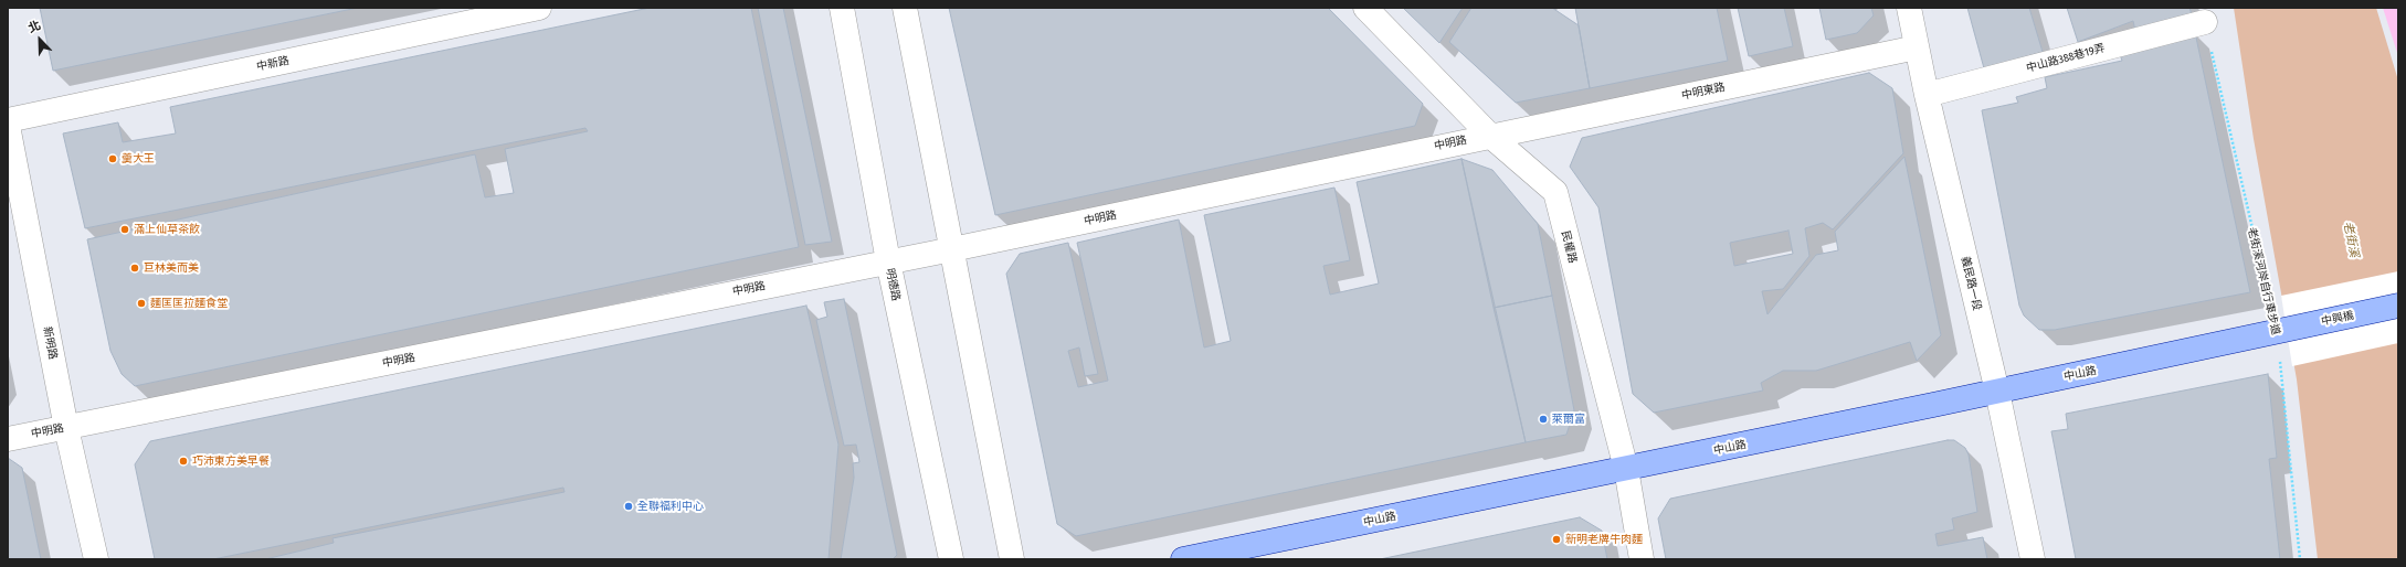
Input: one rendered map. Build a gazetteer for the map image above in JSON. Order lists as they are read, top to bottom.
{
  "streets": {
    "main road": ["中興橋", "中山路"],
    "street": [
      "中山路388巷19弄",
      "中新路",
      "中明東路",
      "中明路",
      "民權路",
      "義民路一段",
      "明德路",
      "新明路"
    ],
    "path": ["老街溪河岸自行車步道"]
  },
  "crossings": [
    ["中山路388巷19弄", "老街溪河岸自行車步道"],
    ["中山路388巷19弄", "義民路一段"],
    ["中明東路", "中明路"],
    ["中明東路", "民權路"],
    ["中明東路", "義民路一段"],
    ["中明路", "民權路"],
    ["中明路", "明德路"],
    ["中明路", "新明路"],
    ["民權路", "中山路"],
    ["老街溪河岸自行車步道", "中興橋"],
    ["老街溪河岸自行車步道", "中山路"],
    ["義民路一段", "中山路"],
    ["中興橋", "中山路"]
  ],
  "water": ["老街溪"],
  "places": [
    "羹大王",
    "滿上仙草茶飲",
    "巨林美而美",
    "麵匡匡拉麵食堂",
    "萊爾富",
    "巧沛東方美早餐",
    "全聯福利中心",
    "新明老牌牛肉麵"
  ],
  "north": "top left"
}
